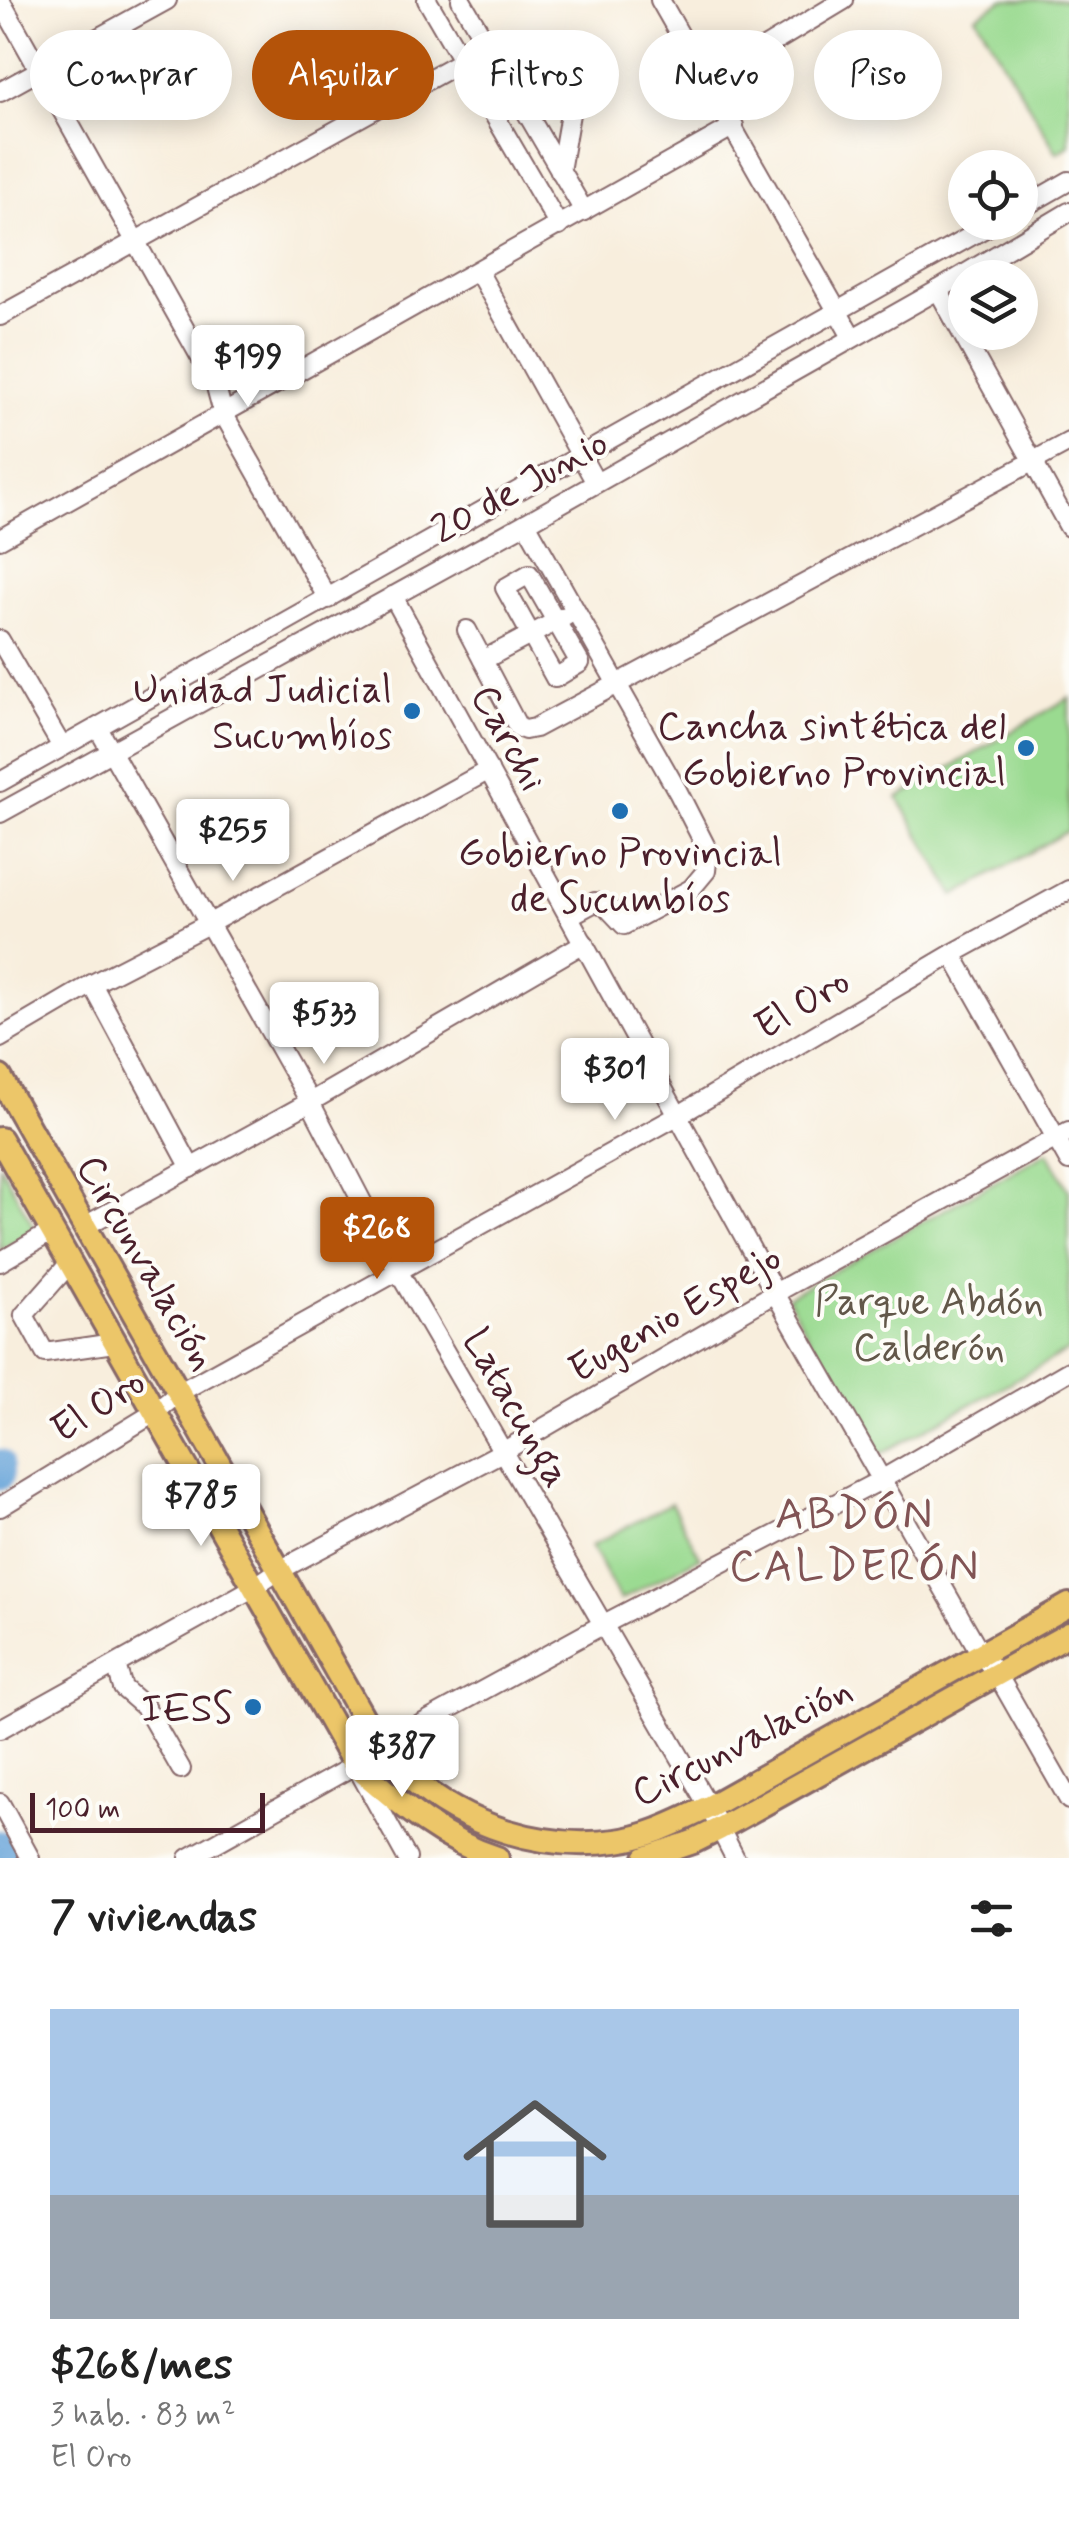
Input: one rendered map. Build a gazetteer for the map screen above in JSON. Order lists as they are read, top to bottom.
{
  "streets": {
    "main road": ["Circunvalación"],
    "street": [
      "20 de Junio",
      "Carchi",
      "El Oro",
      "Eugenio Espejo",
      "Latacunga"
    ]
  },
  "crossings": [
    ["20 de Junio", "Carchi"],
    ["20 de Junio", "Latacunga"],
    ["Carchi", "El Oro"],
    ["Carchi", "Circunvalación"],
    ["Carchi", "Eugenio Espejo"],
    ["El Oro", "Circunvalación"],
    ["El Oro", "Latacunga"],
    ["Circunvalación", "Eugenio Espejo"],
    ["Circunvalación", "Latacunga"],
    ["Eugenio Espejo", "Latacunga"]
  ],
  "districts": ["ABDÓN CALDERÓN"],
  "parks": ["Parque Abdón Calderón"],
  "places": [
    "Unidad Judicial Sucumbíos",
    "Cancha sintética del Gobierno Provincial",
    "Gobierno Provincial de Sucumbíos",
    "IESS"
  ],
  "scale_bar": "100 m",
  "page": {
    "chip": [
      "Comprar",
      "Alquilar",
      "Filtros",
      "Nuevo",
      "Piso"
    ],
    "price": [
      "$199",
      "$255",
      "$533",
      "$301",
      "$268",
      "$785",
      "$387"
    ],
    "scale": "100 m",
    "heading": "7 viviendas",
    "list": [
      {
        "name": "$268/mes",
        "note": "3 hab. · 83 m² · El Oro"
      }
    ]
  }
}
